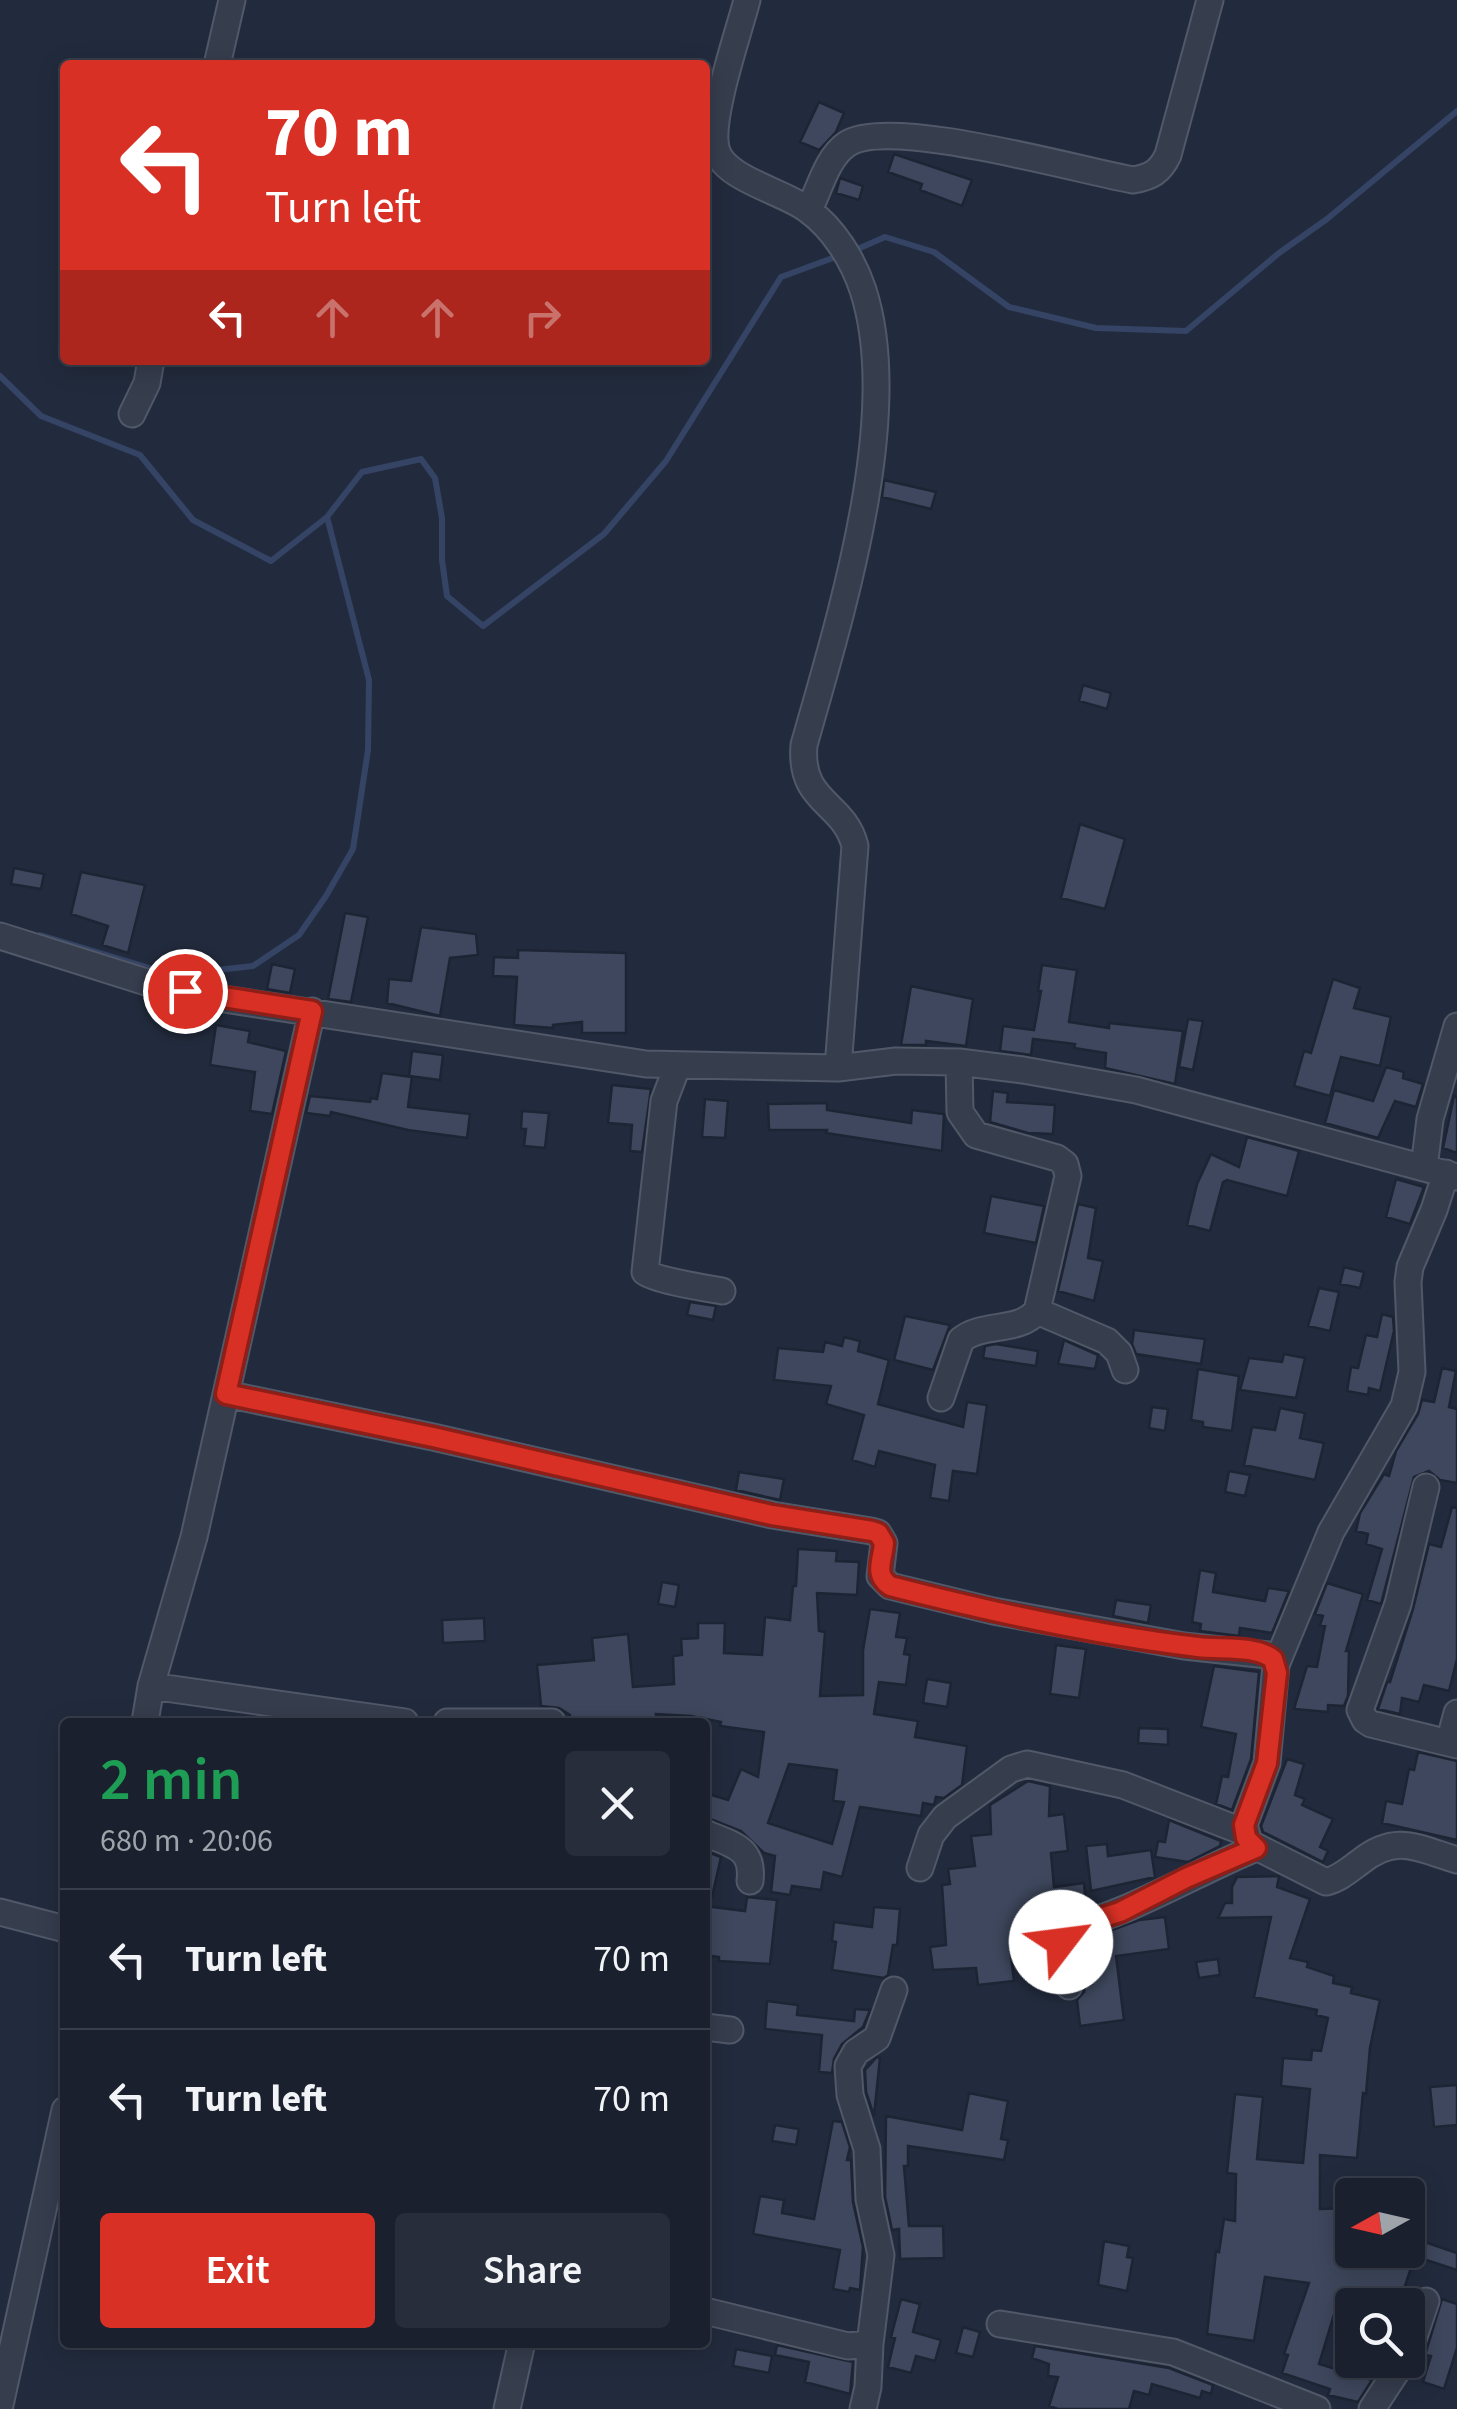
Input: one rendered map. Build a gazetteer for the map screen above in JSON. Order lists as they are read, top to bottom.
{
  "north": "left",
  "page": {
    "turn": ["70 m", "Turn left"],
    "heading": ["2 min", "680 m · 20:06"],
    "list": [
      {
        "name": "Turn left",
        "value": "70 m"
      },
      {
        "name": "Turn left",
        "value": "70 m"
      }
    ],
    "buttons": ["Exit", "Share"]
  }
}
